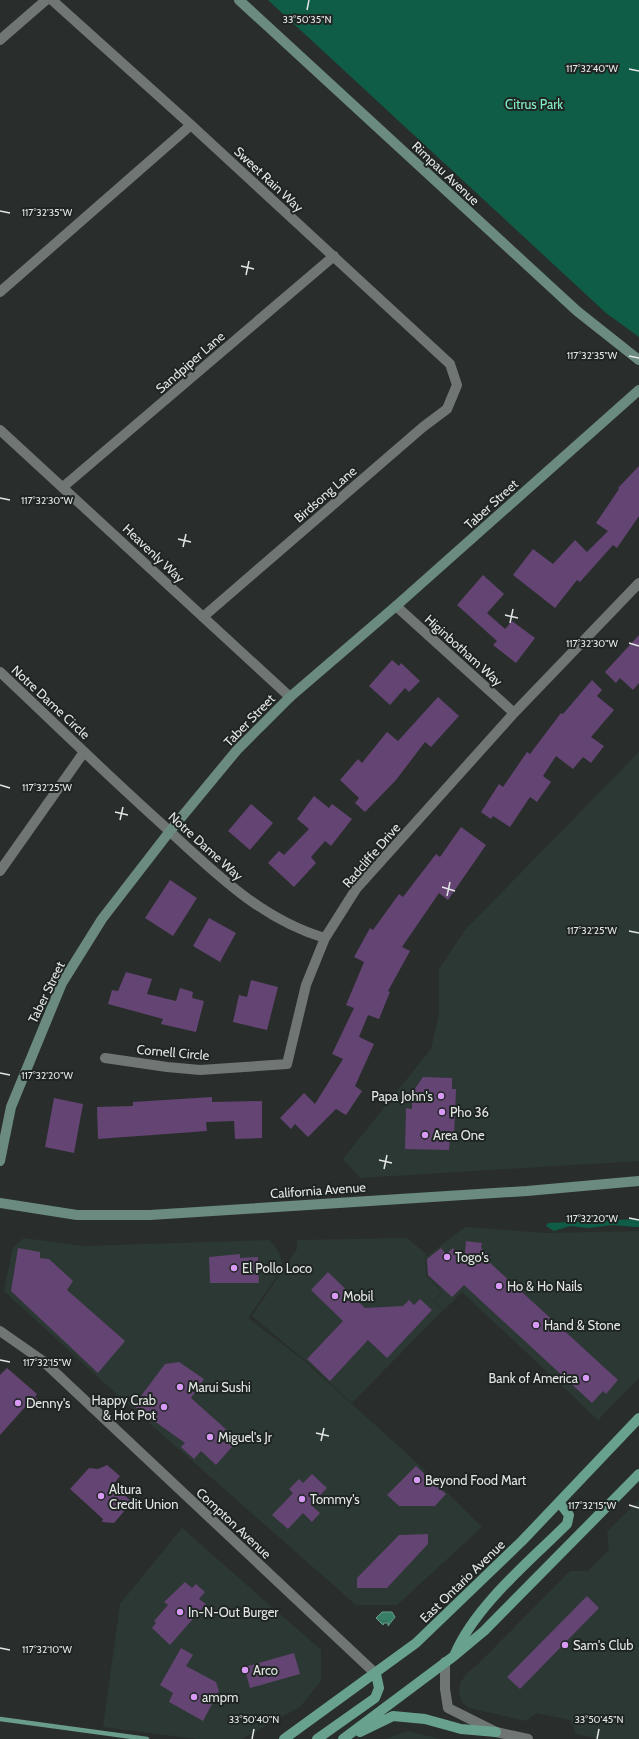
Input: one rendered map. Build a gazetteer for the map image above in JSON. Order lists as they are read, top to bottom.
{
  "streets": {
    "main road": [
      "Rimpau Avenue",
      "Taber Street",
      "California Avenue",
      "East Ontario Avenue"
    ],
    "street": [
      "Sweet Rain Way",
      "Sandpiper Lane",
      "Birdsong Lane",
      "Heavenly Way",
      "Higinbotham Way",
      "Notre Dame Circle",
      "Notre Dame Way",
      "Radcliffe Drive",
      "Cornell Circle",
      "Compton Avenue"
    ]
  },
  "crossings": [
    ["Sweet Rain Way", "Sandpiper Lane"],
    ["Sweet Rain Way", "Birdsong Lane"],
    ["Sandpiper Lane", "Heavenly Way"],
    ["Birdsong Lane", "Heavenly Way"],
    ["Taber Street", "Heavenly Way"],
    ["Taber Street", "Higinbotham Way"],
    ["Taber Street", "Notre Dame Way"],
    ["Higinbotham Way", "Radcliffe Drive"],
    ["Notre Dame Circle", "Notre Dame Way"],
    ["Notre Dame Way", "Radcliffe Drive"],
    ["Radcliffe Drive", "Cornell Circle"],
    ["Compton Avenue", "East Ontario Avenue"]
  ],
  "parks": ["Citrus Park"],
  "places": [
    "Papa John's",
    "Pho 36",
    "Area One",
    "Togo's",
    "El Pollo Loco",
    "Ho & Ho Nails",
    "Mobil",
    "Hand & Stone",
    "Bank of America",
    "Marui Sushi",
    "Denny's",
    "Happy Crab & Hot Pot",
    "Miguel's Jr",
    "Beyond Food Mart",
    "Altura Credit Union",
    "Tommy's",
    "In-N-Out Burger",
    "Sam's Club",
    "Arco",
    "ampm"
  ],
  "coordinates": [
    "33°50'35\"N",
    "117°32'40\"W",
    "117°32'35\"W",
    "117°32'30\"W",
    "117°32'25\"W",
    "117°32'20\"W",
    "117°32'15\"W",
    "117°32'10\"W",
    "33°50'40\"N",
    "33°50'45\"N"
  ]
}
